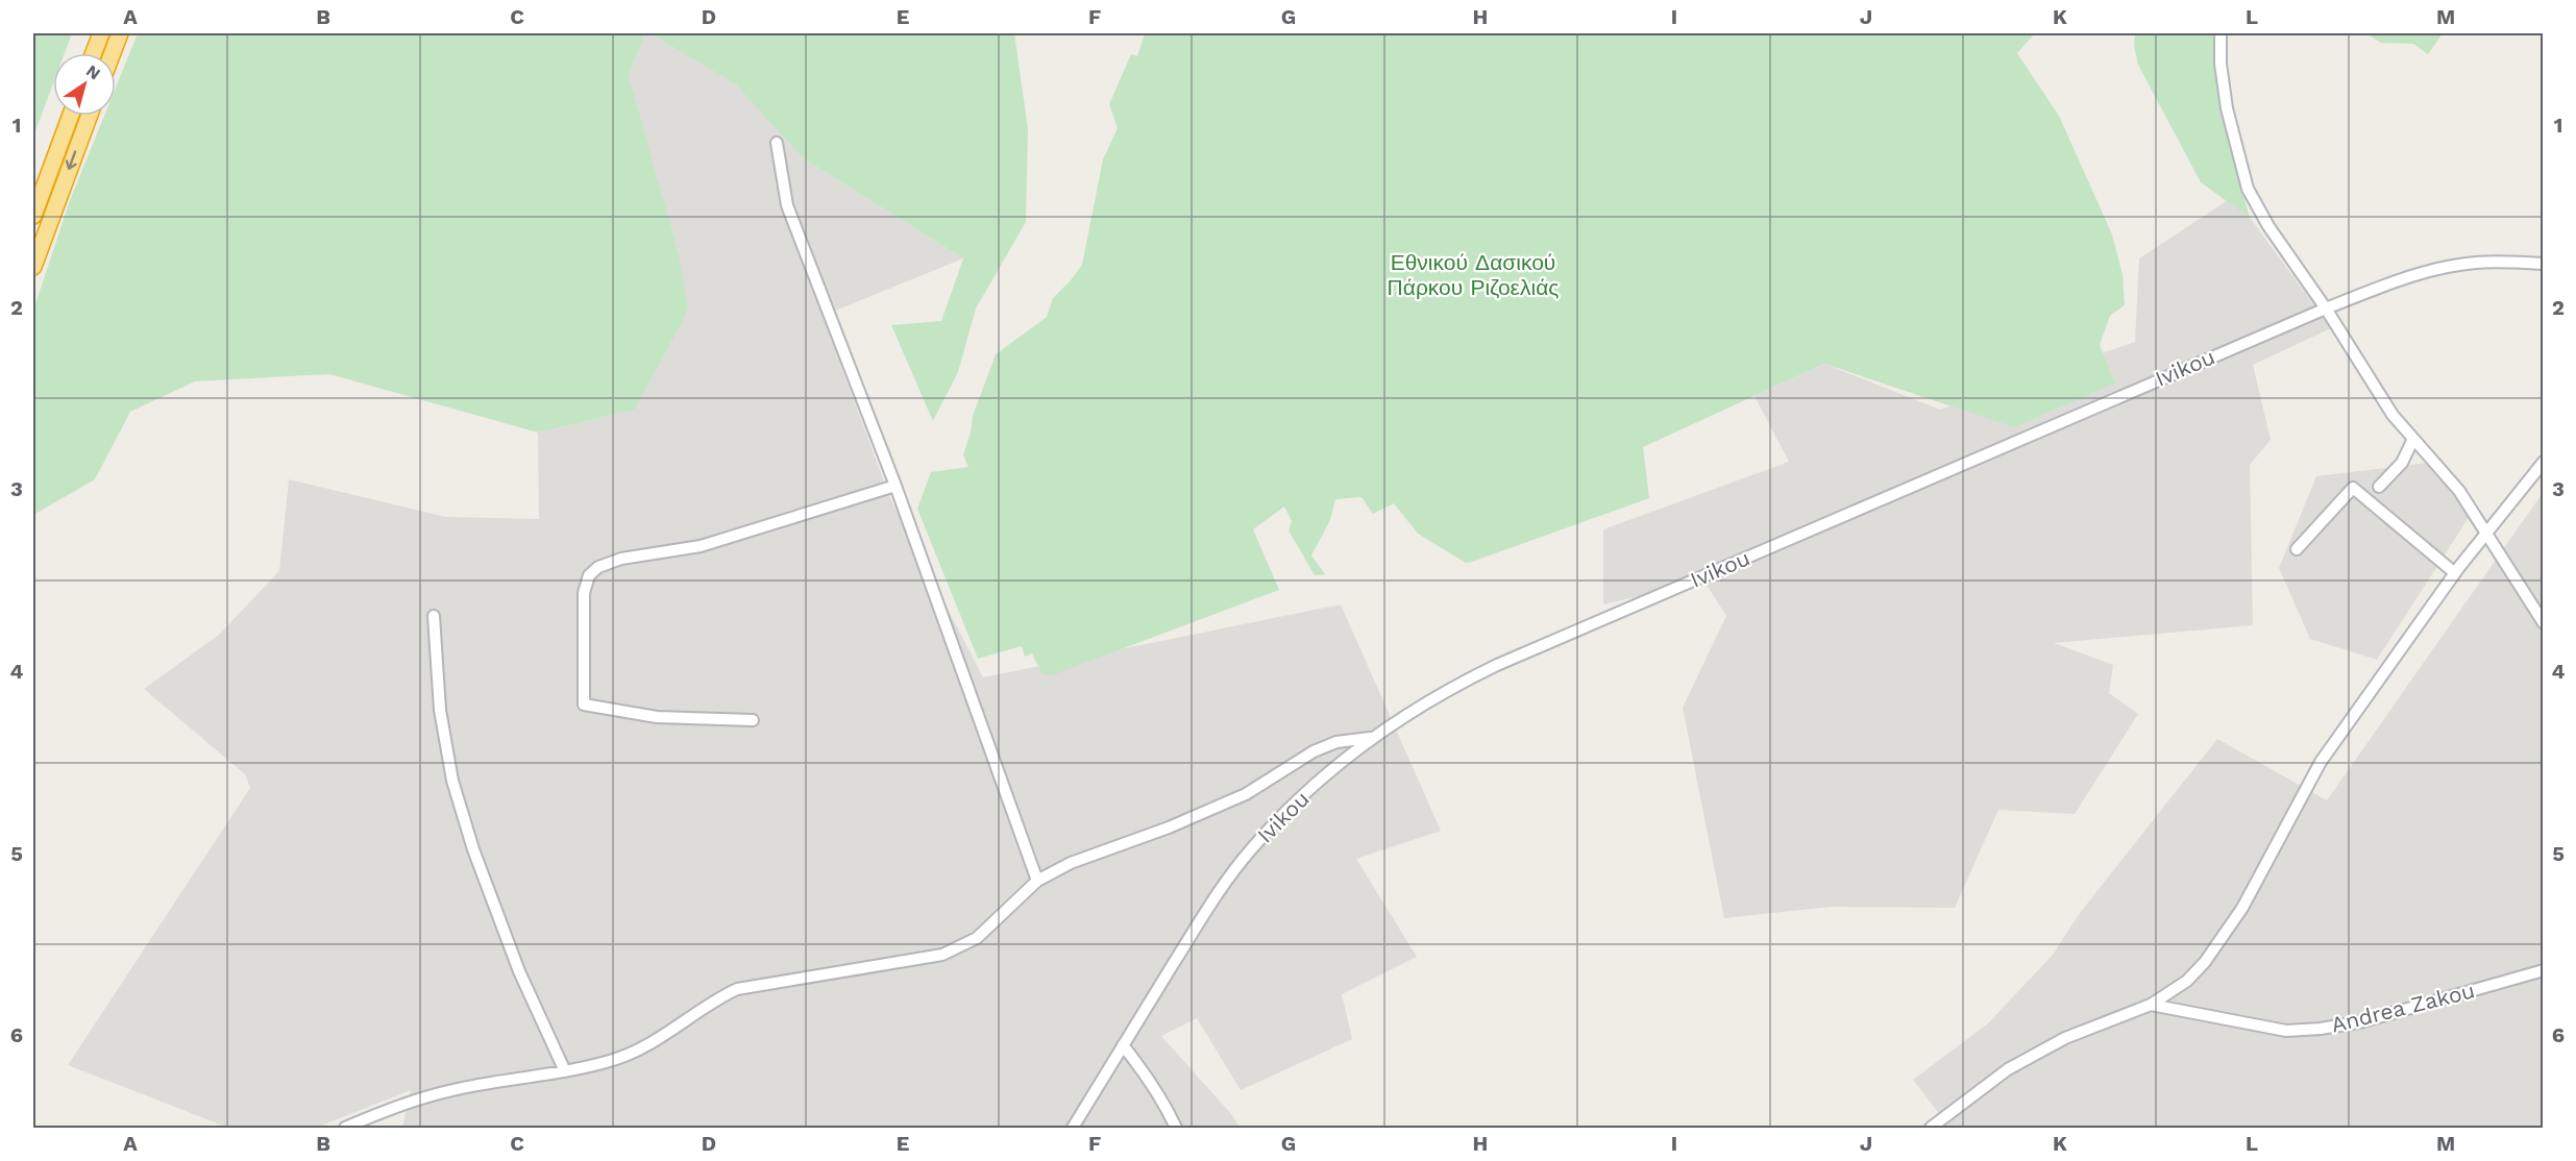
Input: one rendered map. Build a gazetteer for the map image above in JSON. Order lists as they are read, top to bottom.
{
  "streets": {
    "street": ["Ivikou", "Andrea Zakou"]
  },
  "parks": ["Εθνικού Δασικού Πάρκου Ριζοελιάς"],
  "north": "top right",
  "grid": {
    "columns": [
      "A",
      "B",
      "C",
      "D",
      "E",
      "F",
      "G",
      "H",
      "I",
      "J",
      "K",
      "L",
      "M"
    ],
    "rows": [
      "1",
      "2",
      "3",
      "4",
      "5",
      "6"
    ]
  }
}
